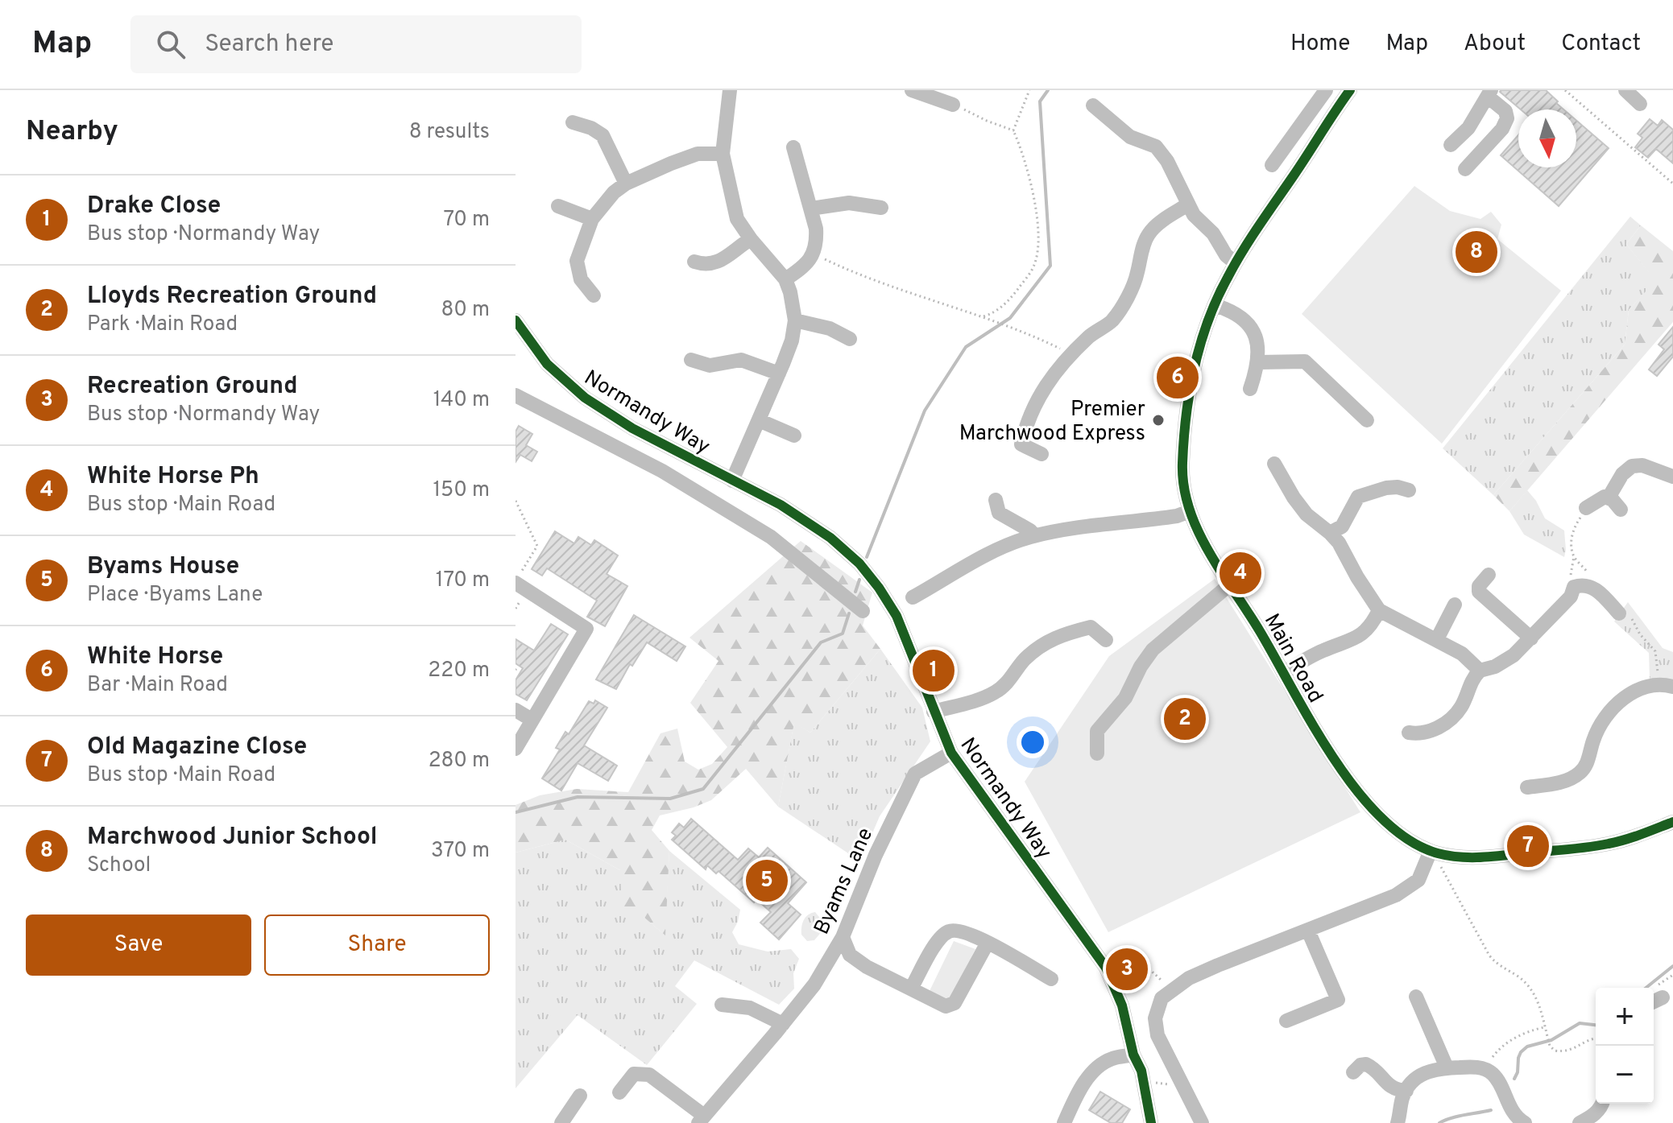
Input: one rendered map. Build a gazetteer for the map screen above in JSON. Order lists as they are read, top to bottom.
{
  "streets": {
    "street": ["Normandy Way", "Main Road", "Byams Lane"]
  },
  "crossings": [
    ["Normandy Way", "Byams Lane"]
  ],
  "places": ["Premier Marchwood Express"],
  "north": "bottom",
  "page": {
    "header": "Map",
    "search": "Search here",
    "nav": [
      "Home",
      "Map",
      "About",
      "Contact"
    ],
    "heading": ["Nearby", "8 results"],
    "list": [
      {
        "mark": "1",
        "name": "Drake Close",
        "note": "Bus stop · Normandy Way",
        "value": "70 m"
      },
      {
        "mark": "2",
        "name": "Lloyds Recreation Ground",
        "note": "Park · Main Road",
        "value": "80 m"
      },
      {
        "mark": "3",
        "name": "Recreation Ground",
        "note": "Bus stop · Normandy Way",
        "value": "140 m"
      },
      {
        "mark": "4",
        "name": "White Horse Ph",
        "note": "Bus stop · Main Road",
        "value": "150 m"
      },
      {
        "mark": "5",
        "name": "Byams House",
        "note": "Place · Byams Lane",
        "value": "170 m"
      },
      {
        "mark": "6",
        "name": "White Horse",
        "note": "Bar · Main Road",
        "value": "220 m"
      },
      {
        "mark": "7",
        "name": "Old Magazine Close",
        "note": "Bus stop · Main Road",
        "value": "280 m"
      },
      {
        "mark": "8",
        "name": "Marchwood Junior School",
        "note": "School",
        "value": "370 m"
      }
    ],
    "pins": [
      "8",
      "6",
      "4",
      "1",
      "2",
      "7",
      "5",
      "3"
    ],
    "buttons": ["Save", "Share"],
    "map_buttons": ["+", "−"]
  }
}
